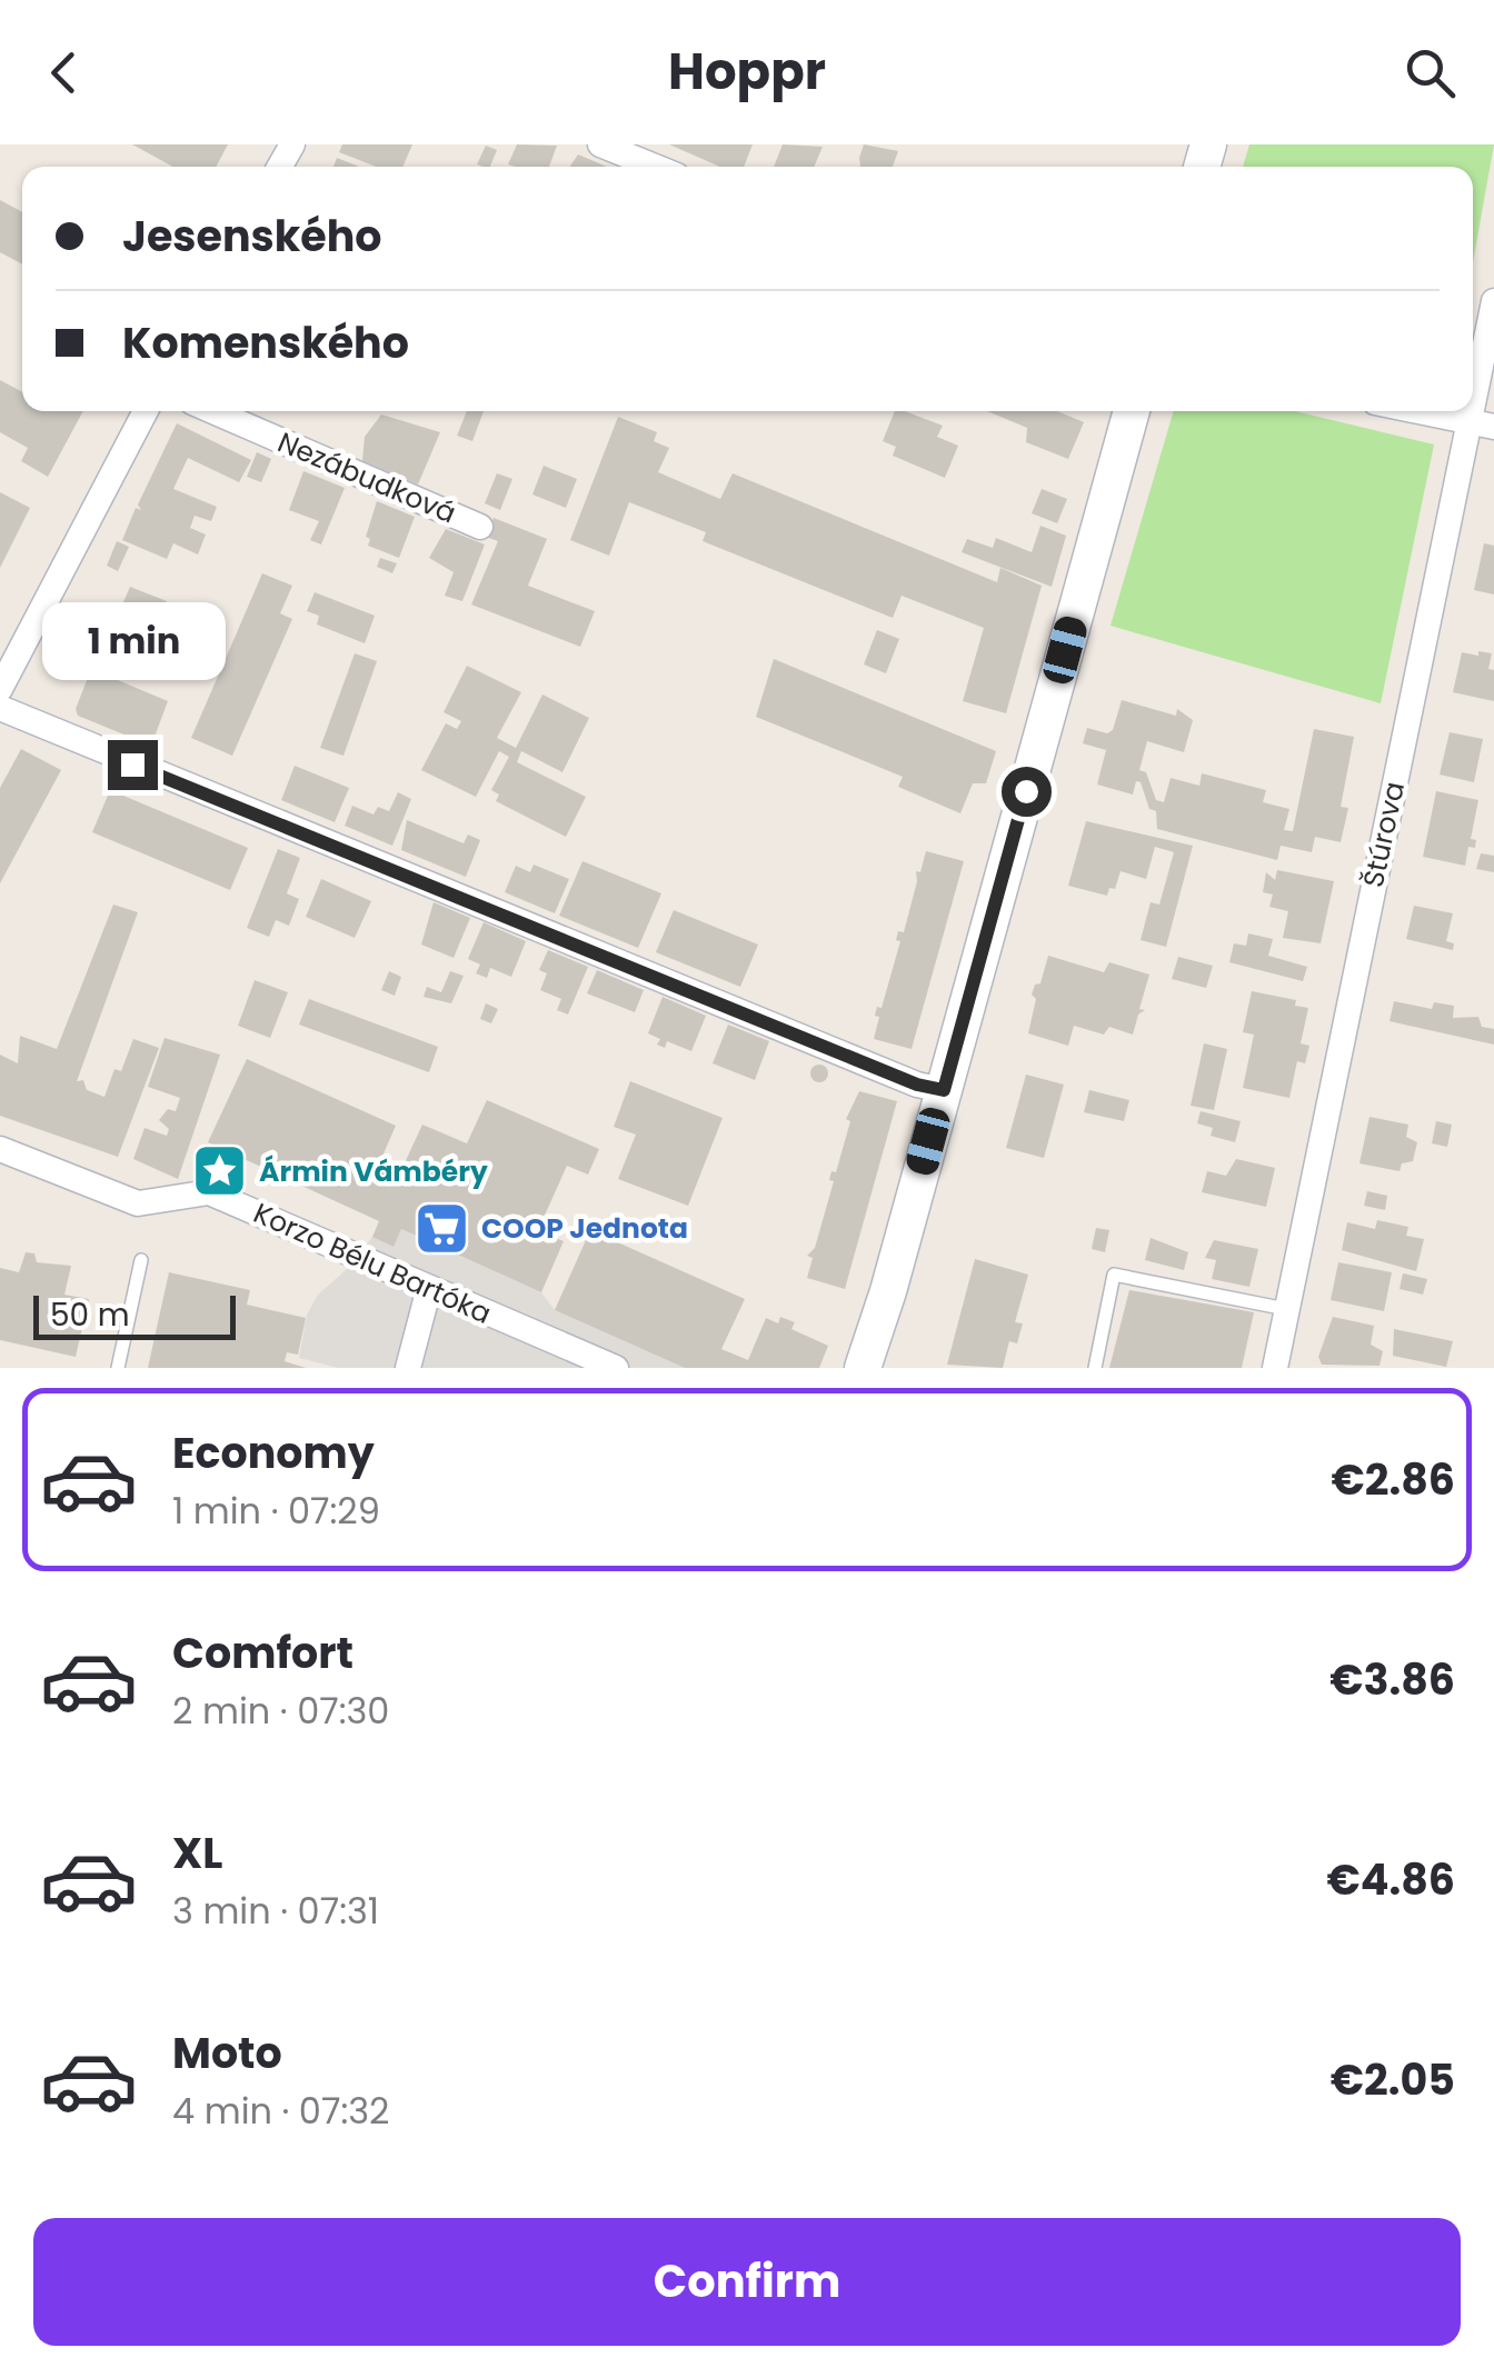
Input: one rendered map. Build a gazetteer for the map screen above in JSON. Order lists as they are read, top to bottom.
{
  "streets": {
    "street": ["Nezábudková", "Štúrova", "Korzo Bélu Bartóka"]
  },
  "places": {
    "place": ["Ármin Vámbéry"],
    "supermarket": ["COOP Jednota"]
  },
  "scale_bar": "50 m",
  "page": {
    "header": "Hoppr",
    "banner": ["Jesenského", "Komenského"],
    "bubble": "1 min",
    "scale": "50 m",
    "list": [
      {
        "name": "Economy",
        "note": "1 min · 07:29",
        "value": "€2.86"
      },
      {
        "name": "Comfort",
        "note": "2 min · 07:30",
        "value": "€3.86"
      },
      {
        "name": "XL",
        "note": "3 min · 07:31",
        "value": "€4.86"
      },
      {
        "name": "Moto",
        "note": "4 min · 07:32",
        "value": "€2.05"
      }
    ],
    "buttons": "Confirm"
  }
}
